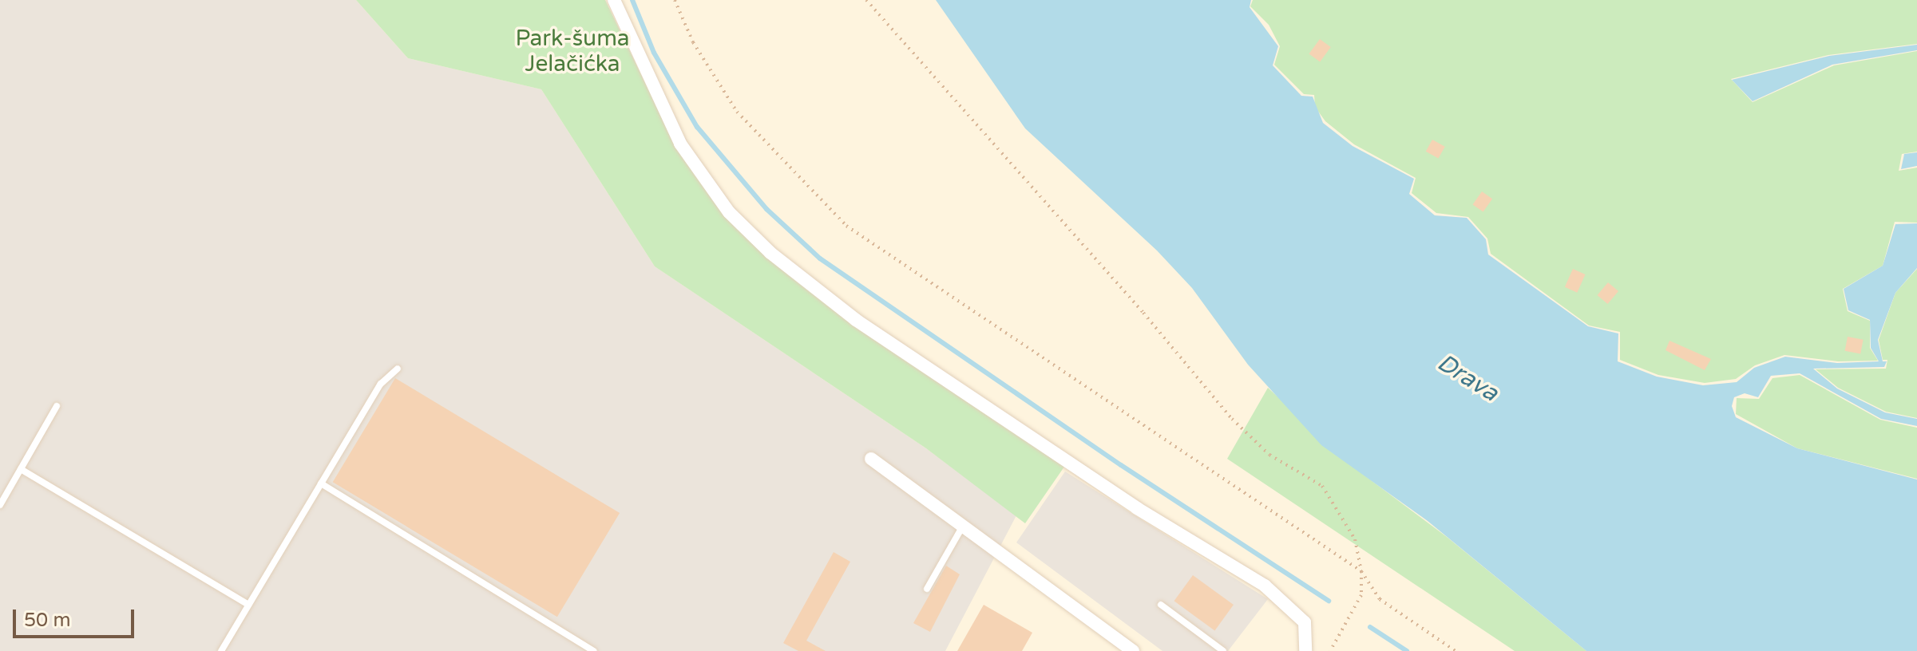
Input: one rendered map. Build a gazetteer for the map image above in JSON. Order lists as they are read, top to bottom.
{
  "water": ["Drava"],
  "parks": ["Park-šuma Jelačićka"],
  "scale_bar": "50 m"
}
